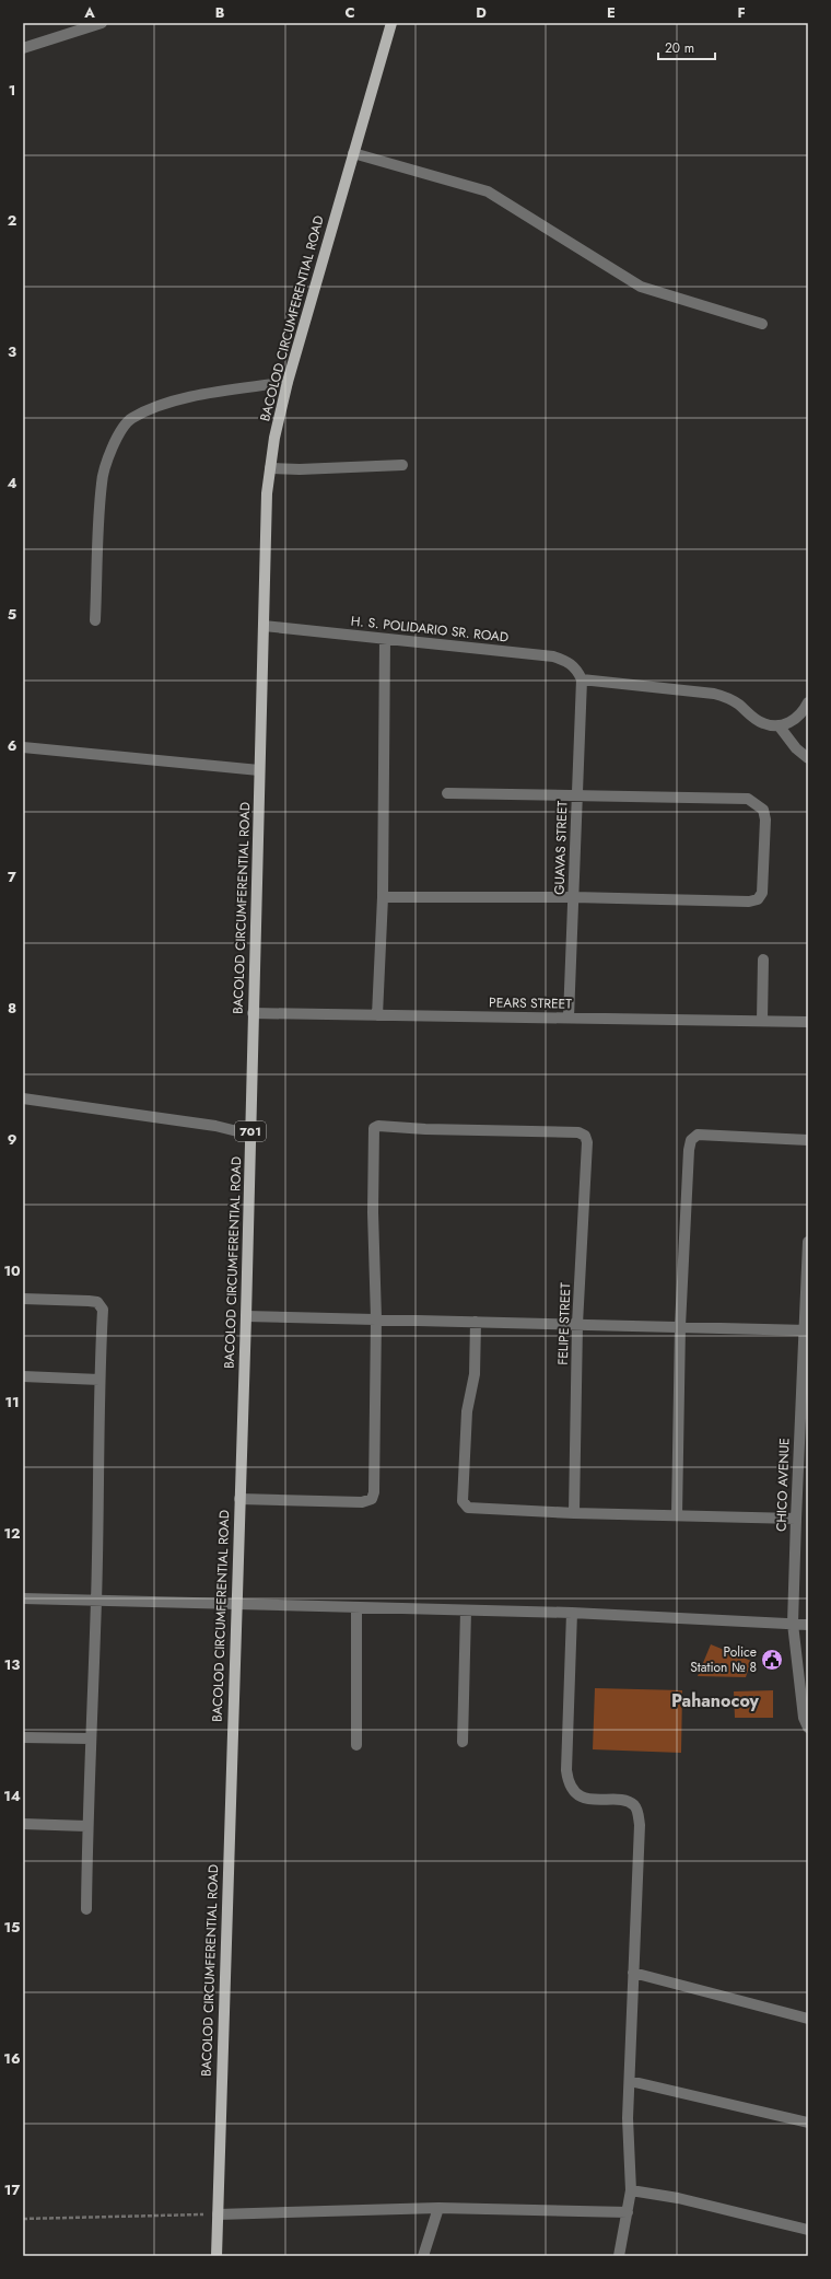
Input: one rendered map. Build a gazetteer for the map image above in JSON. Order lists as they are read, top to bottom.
{
  "streets": {
    "main road": ["BACOLOD CIRCUMFERENTIAL ROAD", "701"],
    "street": [
      "H. S. POLIDARIO SR. ROAD",
      "GUAVAS STREET",
      "PEARS STREET",
      "FELIPE STREET",
      "CHICO AVENUE"
    ]
  },
  "crossings": [
    ["BACOLOD CIRCUMFERENTIAL ROAD", "H. S. POLIDARIO SR. ROAD"],
    ["BACOLOD CIRCUMFERENTIAL ROAD", "PEARS STREET"],
    ["H. S. POLIDARIO SR. ROAD", "GUAVAS STREET"],
    ["GUAVAS STREET", "PEARS STREET"]
  ],
  "districts": ["Pahanocoy"],
  "places": {
    "public building": ["Police Station № 8"]
  },
  "scale_bar": "20 m",
  "grid": {
    "columns": [
      "A",
      "B",
      "C",
      "D",
      "E",
      "F"
    ],
    "rows": [
      "1",
      "2",
      "3",
      "4",
      "5",
      "6",
      "7",
      "8",
      "9",
      "10",
      "11",
      "12",
      "13",
      "14",
      "15",
      "16",
      "17"
    ]
  }
}
